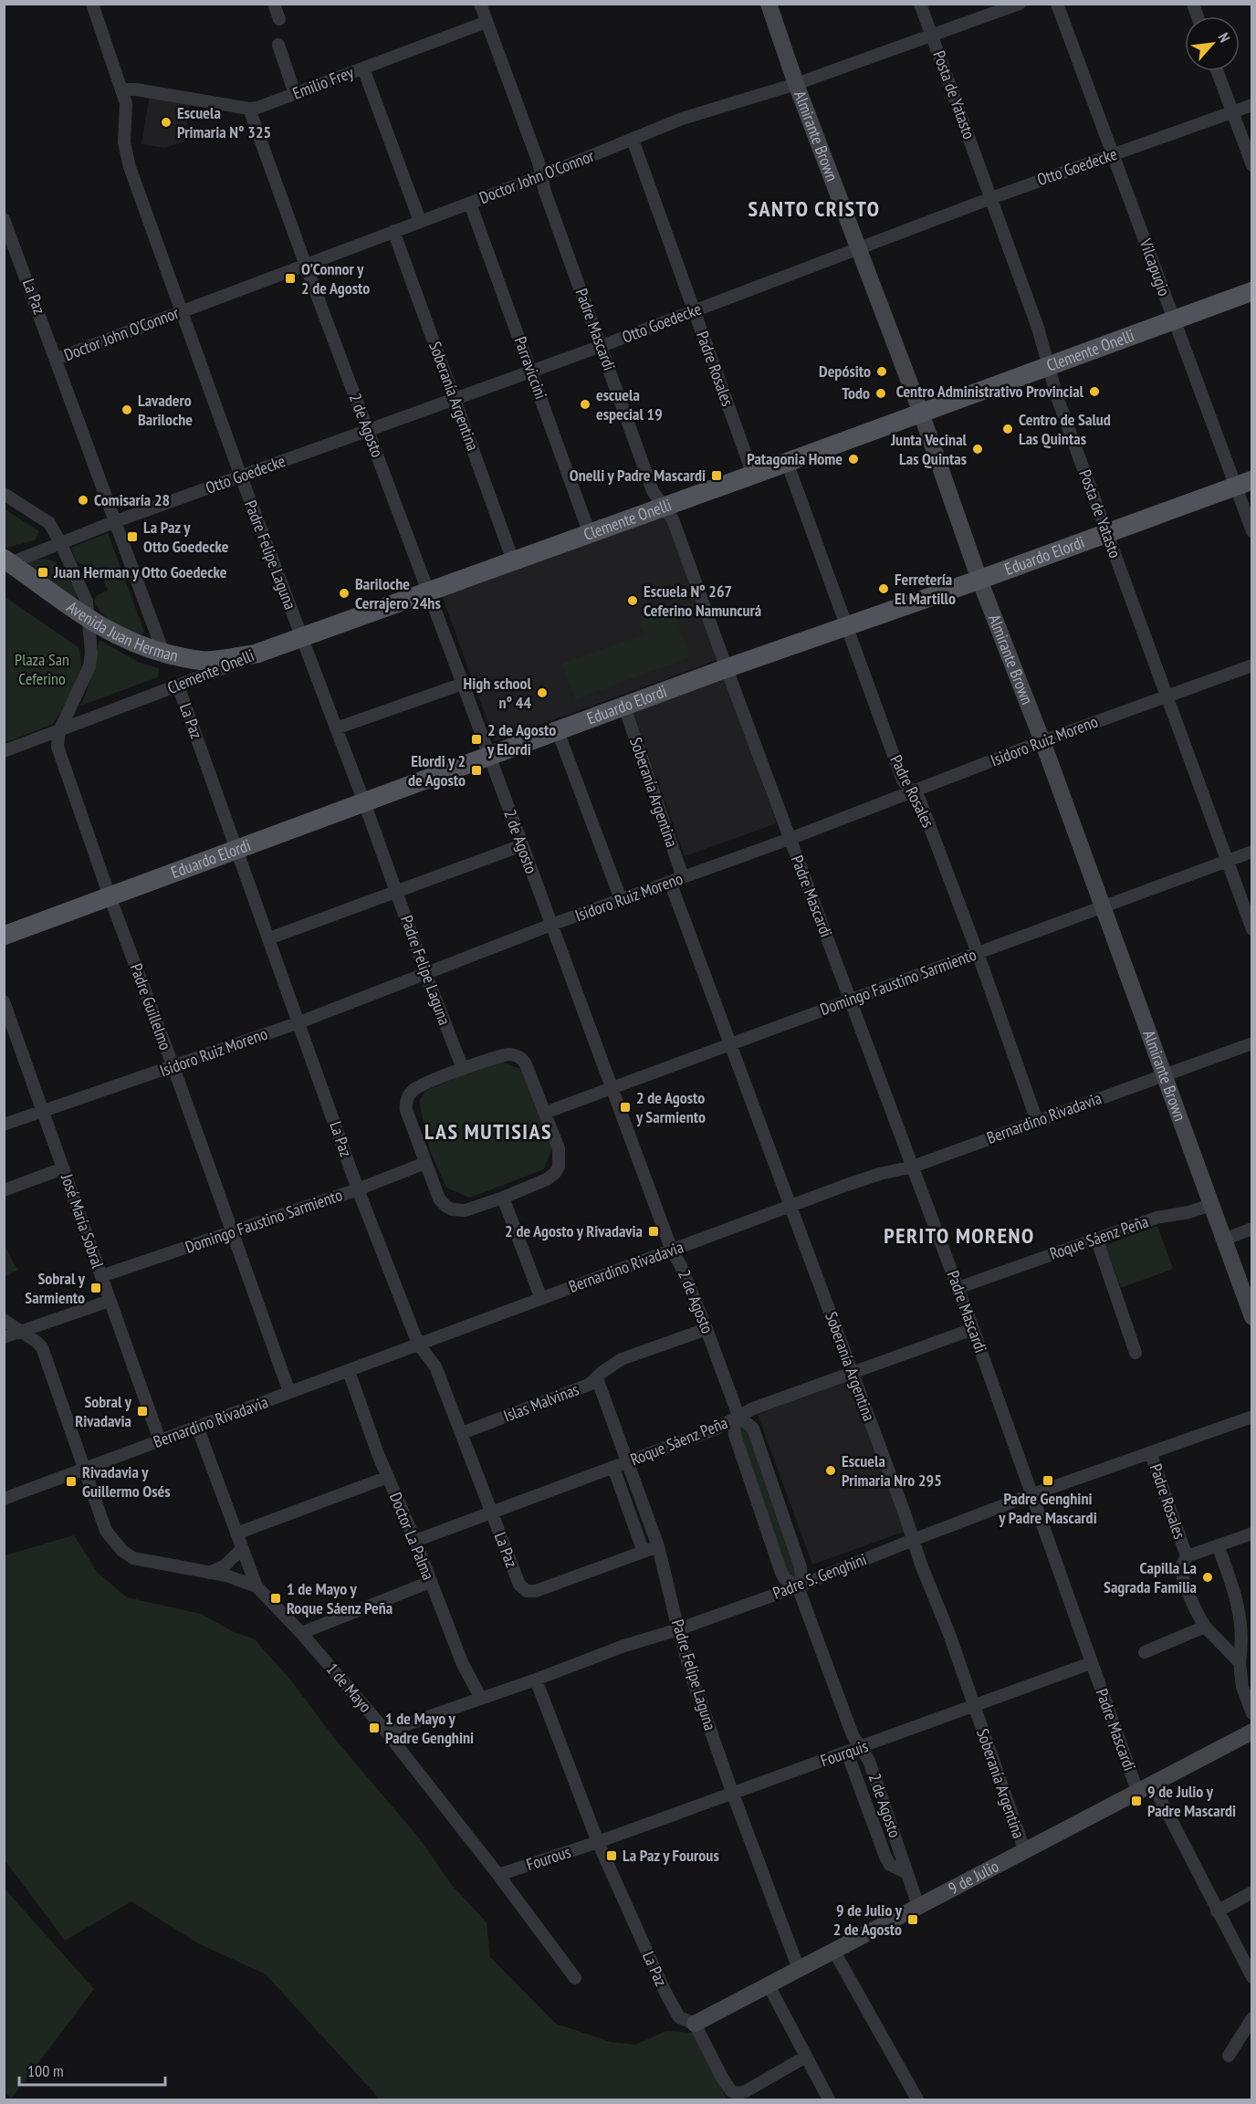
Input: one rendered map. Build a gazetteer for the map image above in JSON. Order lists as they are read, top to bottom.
{
  "streets": {
    "main road": ["Clemente Onelli", "Eduardo Elordi", "Avenida Juan Herman"],
    "street": [
      "Emilio Frey",
      "Posta de Yatasto",
      "Almirante Brown",
      "Otto Goedecke",
      "Doctor John O'Connor",
      "Vilcapugio",
      "La Paz",
      "Padre Mascardi",
      "Parraviccini",
      "Padre Rosales",
      "Soberanía Argentina",
      "2 de Agosto",
      "Padre Felipe Laguna",
      "Isidoro Ruiz Moreno",
      "Domingo Faustino Sarmiento",
      "Padre Guillelmo",
      "Bernardino Rivadavia",
      "José María Sobral",
      "Roque Sáenz Peña",
      "Islas Malvinas",
      "Doctor La Palma",
      "Padre S. Genghini",
      "1 de Mayo",
      "Fourquis",
      "Fourous",
      "9 de Julio"
    ]
  },
  "crossings": [
    ["Emilio Frey", "Padre Mascardi"],
    ["Emilio Frey", "2 de Agosto"],
    ["Emilio Frey", "Padre Felipe Laguna"],
    ["Posta de Yatasto", "Otto Goedecke"],
    ["Posta de Yatasto", "Doctor John O'Connor"],
    ["Posta de Yatasto", "Clemente Onelli"],
    ["Posta de Yatasto", "Eduardo Elordi"],
    ["Posta de Yatasto", "Isidoro Ruiz Moreno"],
    ["Posta de Yatasto", "Domingo Faustino Sarmiento"],
    ["Almirante Brown", "Otto Goedecke"],
    ["Almirante Brown", "Doctor John O'Connor"],
    ["Almirante Brown", "Clemente Onelli"],
    ["Almirante Brown", "Eduardo Elordi"],
    ["Almirante Brown", "Isidoro Ruiz Moreno"],
    ["Almirante Brown", "Domingo Faustino Sarmiento"],
    ["Almirante Brown", "Bernardino Rivadavia"],
    ["Almirante Brown", "Roque Sáenz Peña"],
    ["Otto Goedecke", "Vilcapugio"],
    ["Otto Goedecke", "La Paz"],
    ["Otto Goedecke", "Padre Mascardi"],
    ["Otto Goedecke", "Parraviccini"],
    ["Otto Goedecke", "Padre Rosales"],
    ["Otto Goedecke", "Soberanía Argentina"],
    ["Otto Goedecke", "2 de Agosto"],
    ["Otto Goedecke", "Padre Felipe Laguna"],
    ["Otto Goedecke", "Avenida Juan Herman"],
    ["Otto Goedecke", "Padre Guillelmo"],
    ["Doctor John O'Connor", "La Paz"],
    ["Doctor John O'Connor", "Padre Mascardi"],
    ["Doctor John O'Connor", "Parraviccini"],
    ["Doctor John O'Connor", "Padre Rosales"],
    ["Doctor John O'Connor", "Soberanía Argentina"],
    ["Doctor John O'Connor", "2 de Agosto"],
    ["Doctor John O'Connor", "Padre Felipe Laguna"],
    ["Vilcapugio", "Clemente Onelli"],
    ["Vilcapugio", "Eduardo Elordi"],
    ["La Paz", "Clemente Onelli"],
    ["La Paz", "Eduardo Elordi"],
    ["La Paz", "Avenida Juan Herman"],
    ["La Paz", "Isidoro Ruiz Moreno"],
    ["La Paz", "Domingo Faustino Sarmiento"],
    ["La Paz", "Bernardino Rivadavia"],
    ["La Paz", "Roque Sáenz Peña"],
    ["La Paz", "Islas Malvinas"],
    ["La Paz", "Padre S. Genghini"],
    ["La Paz", "Fourquis"],
    ["La Paz", "Fourous"],
    ["La Paz", "9 de Julio"],
    ["Padre Mascardi", "Clemente Onelli"],
    ["Padre Mascardi", "Eduardo Elordi"],
    ["Padre Mascardi", "Isidoro Ruiz Moreno"],
    ["Padre Mascardi", "Domingo Faustino Sarmiento"],
    ["Padre Mascardi", "Bernardino Rivadavia"],
    ["Padre Mascardi", "Roque Sáenz Peña"],
    ["Padre Mascardi", "Padre S. Genghini"],
    ["Padre Mascardi", "Fourquis"],
    ["Padre Mascardi", "9 de Julio"],
    ["Clemente Onelli", "Parraviccini"],
    ["Clemente Onelli", "Padre Rosales"],
    ["Clemente Onelli", "Soberanía Argentina"],
    ["Clemente Onelli", "2 de Agosto"],
    ["Clemente Onelli", "Padre Felipe Laguna"],
    ["Clemente Onelli", "Avenida Juan Herman"],
    ["Clemente Onelli", "Padre Guillelmo"],
    ["Padre Rosales", "Eduardo Elordi"],
    ["Padre Rosales", "Isidoro Ruiz Moreno"],
    ["Padre Rosales", "Domingo Faustino Sarmiento"],
    ["Padre Rosales", "Bernardino Rivadavia"],
    ["Padre Rosales", "Padre S. Genghini"],
    ["Soberanía Argentina", "Eduardo Elordi"],
    ["Soberanía Argentina", "Isidoro Ruiz Moreno"],
    ["Soberanía Argentina", "Domingo Faustino Sarmiento"],
    ["Soberanía Argentina", "Bernardino Rivadavia"],
    ["Soberanía Argentina", "Roque Sáenz Peña"],
    ["Soberanía Argentina", "Padre S. Genghini"],
    ["Soberanía Argentina", "Fourquis"],
    ["Soberanía Argentina", "9 de Julio"],
    ["2 de Agosto", "Eduardo Elordi"],
    ["2 de Agosto", "Isidoro Ruiz Moreno"],
    ["2 de Agosto", "Domingo Faustino Sarmiento"],
    ["2 de Agosto", "Bernardino Rivadavia"],
    ["2 de Agosto", "Roque Sáenz Peña"],
    ["2 de Agosto", "Islas Malvinas"],
    ["2 de Agosto", "Padre S. Genghini"],
    ["2 de Agosto", "Fourquis"],
    ["2 de Agosto", "9 de Julio"],
    ["Padre Felipe Laguna", "Eduardo Elordi"],
    ["Padre Felipe Laguna", "Isidoro Ruiz Moreno"],
    ["Padre Felipe Laguna", "Domingo Faustino Sarmiento"],
    ["Padre Felipe Laguna", "Roque Sáenz Peña"],
    ["Padre Felipe Laguna", "Islas Malvinas"],
    ["Padre Felipe Laguna", "Padre S. Genghini"],
    ["Padre Felipe Laguna", "Fourquis"],
    ["Padre Felipe Laguna", "9 de Julio"],
    ["Eduardo Elordi", "Padre Guillelmo"],
    ["Avenida Juan Herman", "Padre Guillelmo"],
    ["Isidoro Ruiz Moreno", "Padre Guillelmo"],
    ["Isidoro Ruiz Moreno", "José María Sobral"],
    ["Domingo Faustino Sarmiento", "Padre Guillelmo"],
    ["Domingo Faustino Sarmiento", "José María Sobral"],
    ["Padre Guillelmo", "Bernardino Rivadavia"],
    ["Bernardino Rivadavia", "José María Sobral"],
    ["Bernardino Rivadavia", "Doctor La Palma"],
    ["Bernardino Rivadavia", "1 de Mayo"],
    ["Roque Sáenz Peña", "Doctor La Palma"],
    ["Doctor La Palma", "Padre S. Genghini"],
    ["Padre S. Genghini", "1 de Mayo"],
    ["1 de Mayo", "Fourous"],
    ["Fourquis", "Fourous"]
  ],
  "districts": ["SANTO CRISTO", "LAS MUTISIAS", "PERITO MORENO"],
  "parks": ["Plaza San Ceferino"],
  "places": {
    "other": [
      "Escuela Primaria N° 325",
      "Depósito",
      "Centro Administrativo Provincial",
      "Todo",
      "escuela especial 19",
      "Lavadero Bariloche",
      "Centro de Salud Las Quintas",
      "Junta Vecinal Las Quintas",
      "Patagonia Home",
      "Comisaría 28",
      "Ferretería El Martillo",
      "Bariloche Cerrajero 24hs",
      "Escuela Nº 267 Ceferino Namuncurá",
      "High school n° 44",
      "Escuela Primaria Nro 295",
      "Capilla La Sagrada Familia"
    ],
    "transit": [
      "O'Connor y 2 de Agosto",
      "Onelli y Padre Mascardi",
      "La Paz y Otto Goedecke",
      "Juan Herman y Otto Goedecke",
      "2 de Agosto y Elordi",
      "Elordi y 2 de Agosto",
      "2 de Agosto y Sarmiento",
      "2 de Agosto y Rivadavia",
      "Sobral y Sarmiento",
      "Sobral y Rivadavia",
      "Padre Genghini y Padre Mascardi",
      "Rivadavia y Guillermo Osés",
      "1 de Mayo y Roque Sáenz Peña",
      "1 de Mayo y Padre Genghini",
      "9 de Julio y Padre Mascardi",
      "La Paz y Fourous",
      "9 de Julio y 2 de Agosto"
    ]
  },
  "scale_bar": "100 m",
  "north": "top right"
}
